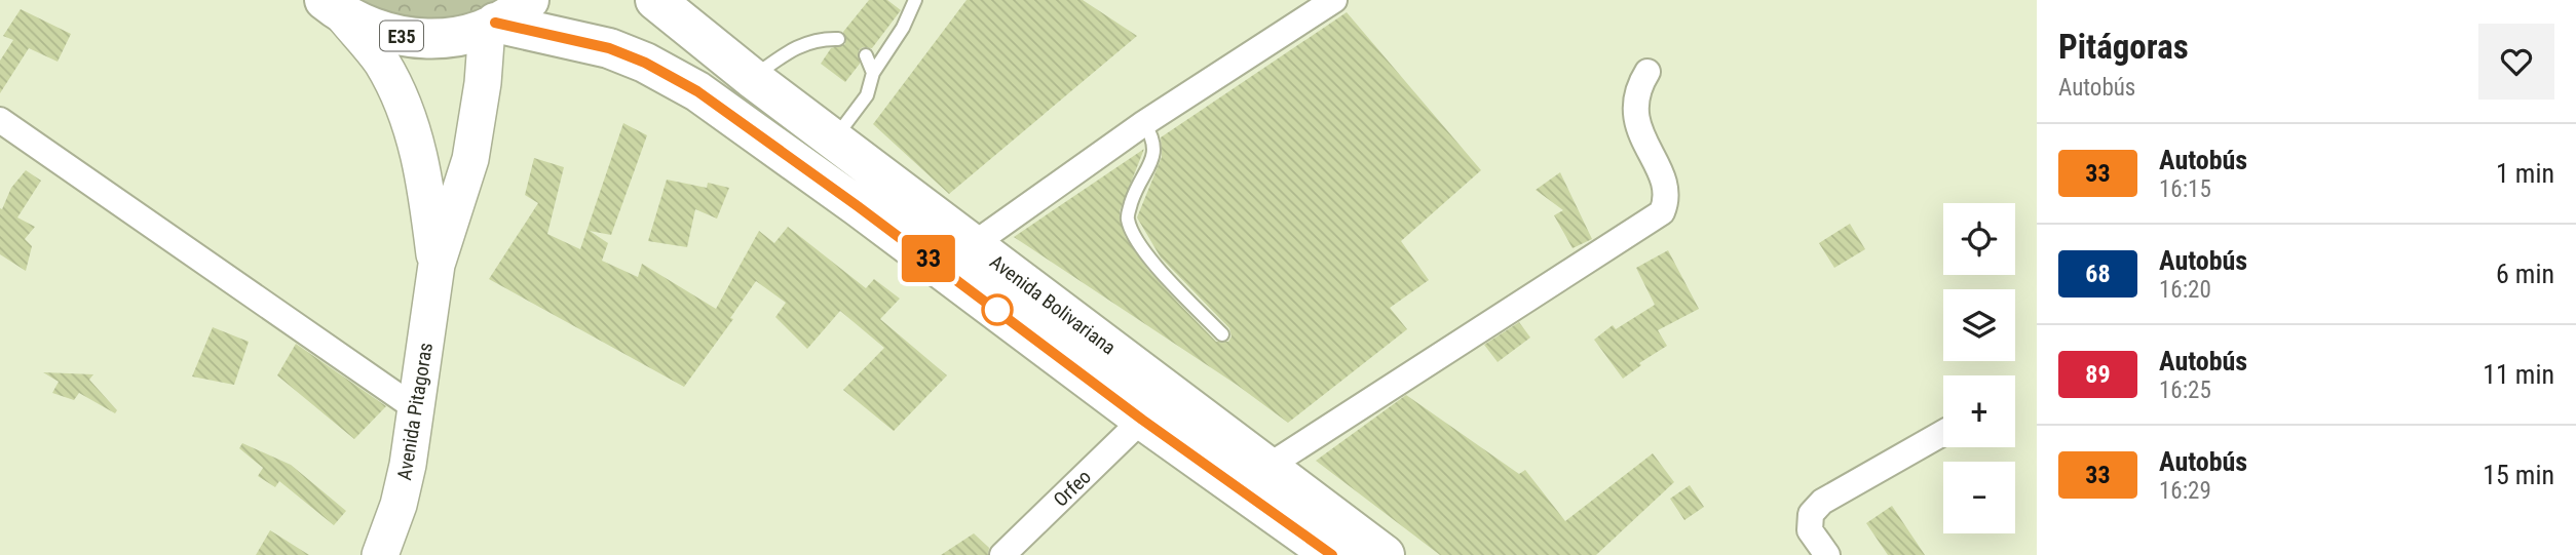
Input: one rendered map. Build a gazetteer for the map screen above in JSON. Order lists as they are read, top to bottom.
{
  "streets": {
    "highway": ["E35", "Avenida Bolivariana"],
    "main road": ["Avenida Pitagoras"],
    "street": ["Orfeo"]
  },
  "crossings": [
    ["E35", "Avenida Bolivariana"],
    ["E35", "Avenida Pitagoras"],
    ["Avenida Bolivariana", "Avenida Pitagoras"],
    ["Avenida Bolivariana", "Orfeo"]
  ],
  "lines": ["bus line 33"],
  "page": {
    "on_map": "33",
    "heading": ["Pitágoras", "Autobús"],
    "list": [
      {
        "mark": "33",
        "name": "Autobús",
        "note": "16:15",
        "value": "1 min"
      },
      {
        "mark": "68",
        "name": "Autobús",
        "note": "16:20",
        "value": "6 min"
      },
      {
        "mark": "89",
        "name": "Autobús",
        "note": "16:25",
        "value": "11 min"
      },
      {
        "mark": "33",
        "name": "Autobús",
        "note": "16:29",
        "value": "15 min"
      }
    ],
    "map_buttons": ["+", "−"]
  }
}
